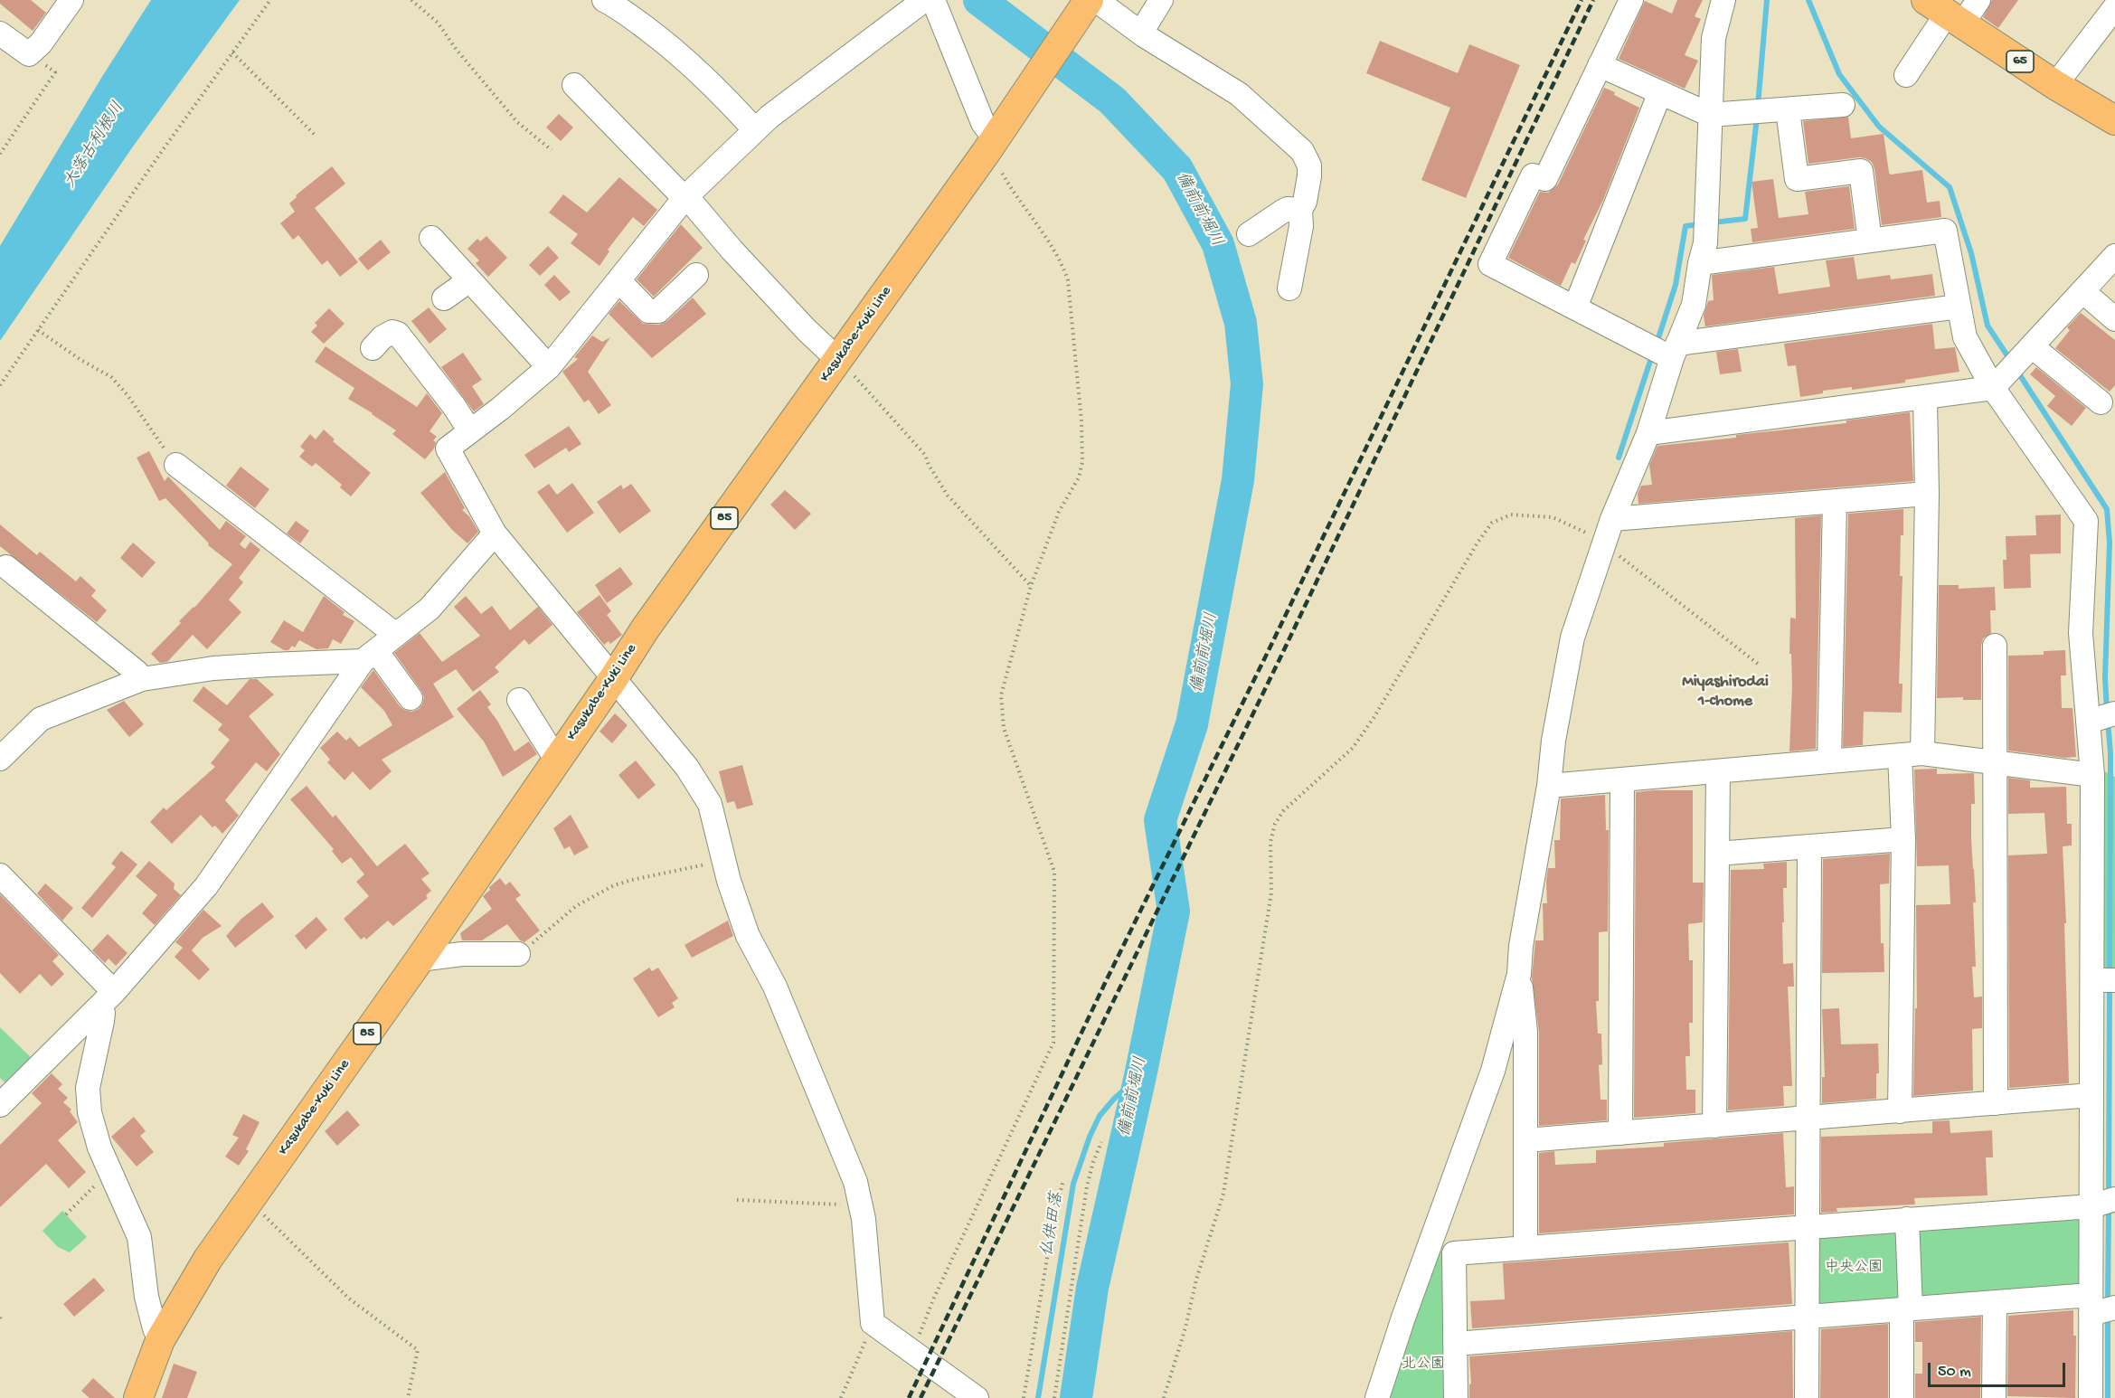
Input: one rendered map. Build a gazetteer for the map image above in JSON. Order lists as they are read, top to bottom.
{
  "streets": {
    "main road": ["65", "Kasukabe-Kuki Line", "85"]
  },
  "districts": ["Miyashirodai 1-chome"],
  "water": ["大落古利根川", "備前前堀川", "仏供田落"],
  "parks": ["中央公園", "北公園"],
  "scale_bar": "50 m"
}
